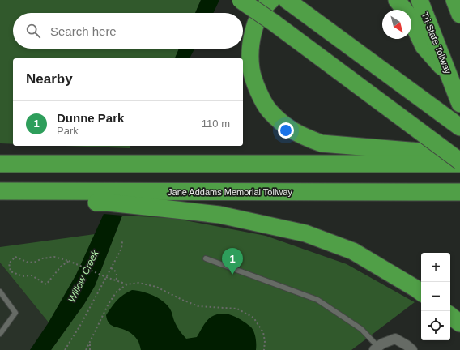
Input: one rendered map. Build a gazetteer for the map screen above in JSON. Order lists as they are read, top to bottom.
{
  "streets": {
    "highway": ["Tri-State Tollway", "Jane Addams Memorial Tollway"]
  },
  "water": ["Willow Creek"],
  "north": "bottom right",
  "page": {
    "search": "Search here",
    "heading": "Nearby",
    "list": [
      {
        "mark": "1",
        "name": "Dunne Park",
        "note": "Park",
        "value": "110 m"
      }
    ],
    "pins": "1",
    "map_buttons": ["+", "−"]
  }
}
